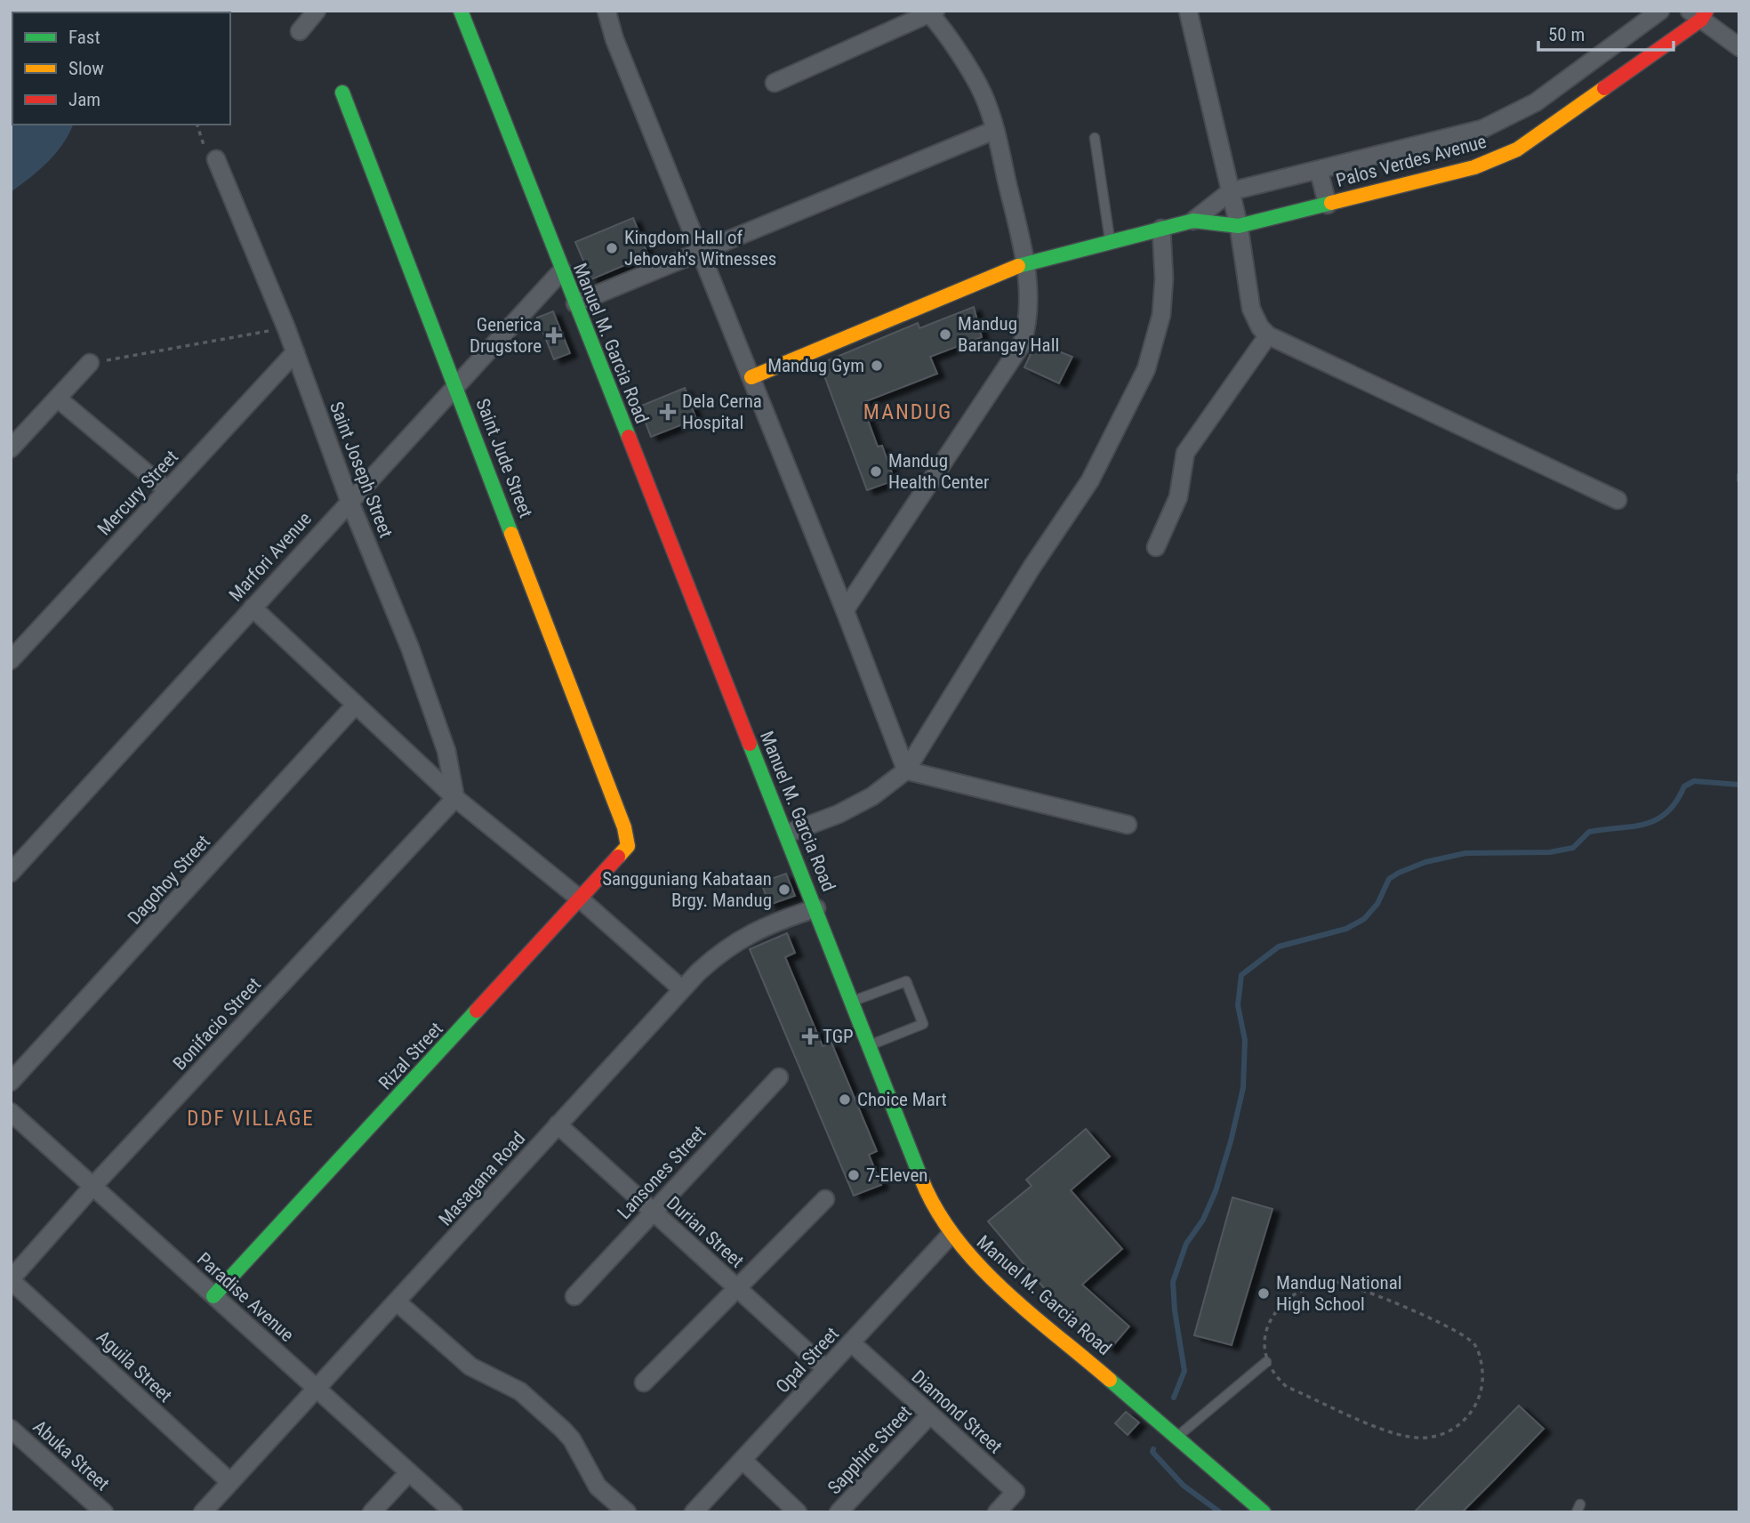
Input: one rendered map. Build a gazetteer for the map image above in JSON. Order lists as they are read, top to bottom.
{
  "streets": {
    "street": [
      "Palos Verdes Avenue",
      "Manuel M. Garcia Road",
      "Saint Jude Street",
      "Saint Joseph Street",
      "Mercury Street",
      "Marfori Avenue",
      "Dagohoy Street",
      "Bonifacio Street",
      "Rizal Street",
      "Lansones Street",
      "Masagana Road",
      "Durian Street",
      "Paradise Avenue",
      "Opal Street",
      "Aguila Street",
      "Diamond Street",
      "Sapphire Street",
      "Abuka Street"
    ]
  },
  "crossings": [
    ["Manuel M. Garcia Road", "Marfori Avenue"],
    ["Manuel M. Garcia Road", "Masagana Road"],
    ["Manuel M. Garcia Road", "Opal Street"],
    ["Saint Jude Street", "Marfori Avenue"],
    ["Saint Jude Street", "Rizal Street"],
    ["Saint Joseph Street", "Mercury Street"],
    ["Saint Joseph Street", "Marfori Avenue"],
    ["Saint Joseph Street", "Bonifacio Street"],
    ["Bonifacio Street", "Paradise Avenue"],
    ["Bonifacio Street", "Aguila Street"],
    ["Rizal Street", "Paradise Avenue"],
    ["Lansones Street", "Durian Street"],
    ["Masagana Road", "Durian Street"],
    ["Masagana Road", "Paradise Avenue"],
    ["Masagana Road", "Aguila Street"],
    ["Durian Street", "Opal Street"],
    ["Opal Street", "Diamond Street"],
    ["Diamond Street", "Sapphire Street"]
  ],
  "districts": ["MANDUG", "DDF VILLAGE"],
  "places": {
    "other": [
      "Kingdom Hall of Jehovah's Witnesses",
      "Mandug Barangay Hall",
      "Mandug Gym",
      "Mandug Health Center",
      "Sangguniang Kabataan Brgy. Mandug",
      "Choice Mart",
      "7-Eleven",
      "Mandug National High School"
    ],
    "health": ["Generica Drugstore", "Dela Cerna Hospital", "TGP"]
  },
  "legend": ["Fast", "Slow", "Jam"],
  "scale_bar": "50 m"
}
